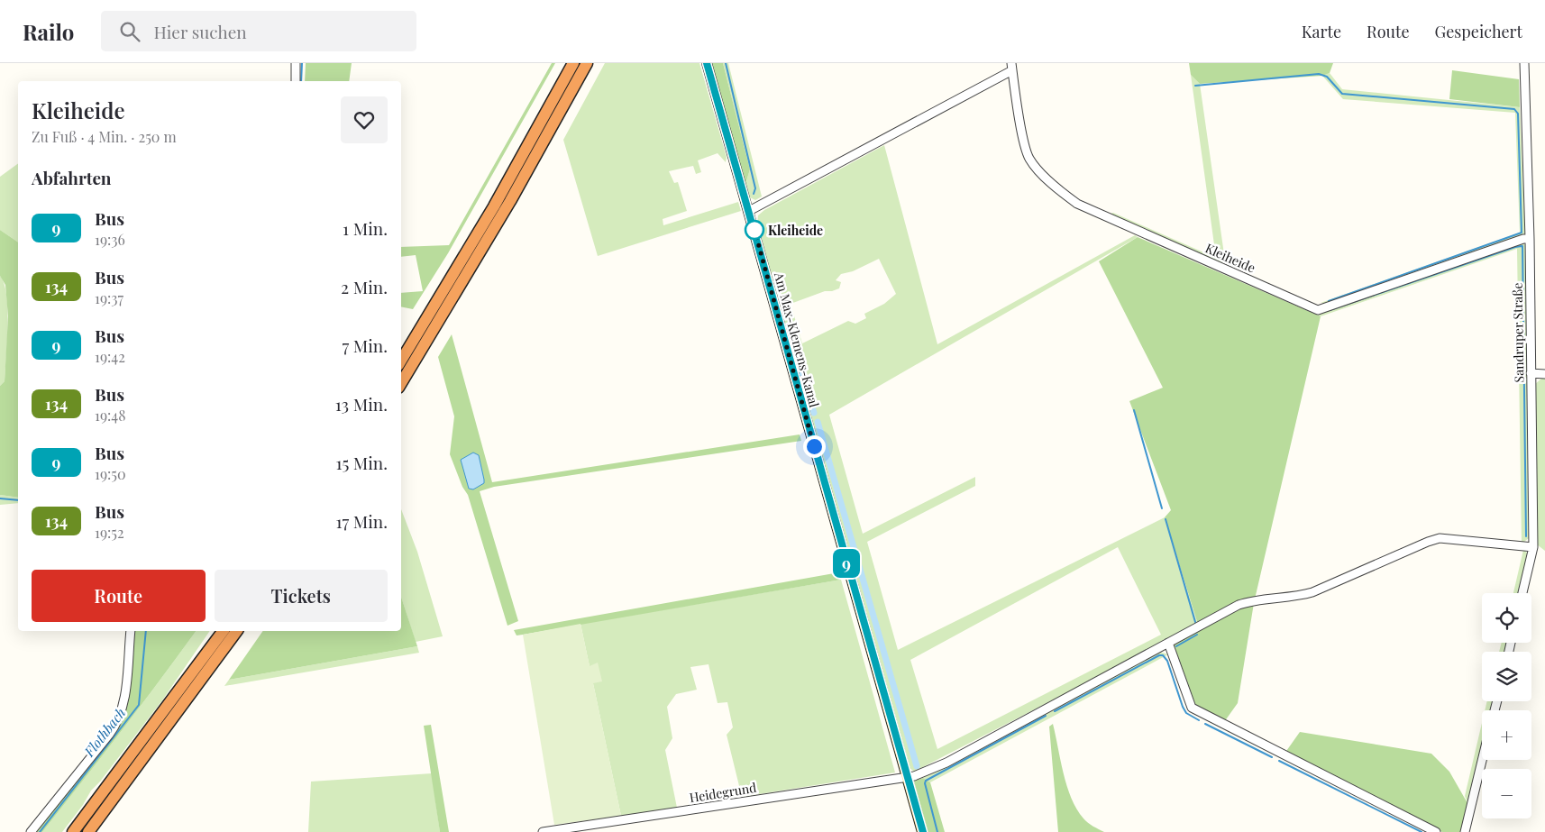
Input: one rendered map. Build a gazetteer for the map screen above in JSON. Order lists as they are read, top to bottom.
{
  "streets": {
    "main road": ["Am Max-Klemens-Kanal"],
    "street": ["Kleiheide", "Sandruper Straße", "Heidegrund"]
  },
  "crossings": [
    ["Kleiheide", "Sandruper Straße"],
    ["Sandruper Straße", "Heidegrund"],
    ["Am Max-Klemens-Kanal", "Heidegrund"]
  ],
  "water": ["Flothbach"],
  "places": ["Kleiheide"],
  "lines": ["bus line 9"],
  "page": {
    "header": "Railo",
    "search": "Hier suchen",
    "nav": ["Karte", "Route", "Gespeichert"],
    "on_map": "9",
    "heading": [
      ["Kleiheide", "Zu Fuß · 4 Min. · 250 m"],
      "Abfahrten"
    ],
    "list": [
      {
        "mark": "9",
        "name": "Bus",
        "note": "19:36",
        "value": "1 Min."
      },
      {
        "mark": "134",
        "name": "Bus",
        "note": "19:37",
        "value": "2 Min."
      },
      {
        "mark": "9",
        "name": "Bus",
        "note": "19:42",
        "value": "7 Min."
      },
      {
        "mark": "134",
        "name": "Bus",
        "note": "19:48",
        "value": "13 Min."
      },
      {
        "mark": "9",
        "name": "Bus",
        "note": "19:50",
        "value": "15 Min."
      },
      {
        "mark": "134",
        "name": "Bus",
        "note": "19:52",
        "value": "17 Min."
      }
    ],
    "buttons": ["Route", "Tickets"],
    "map_buttons": ["+", "−"]
  }
}
